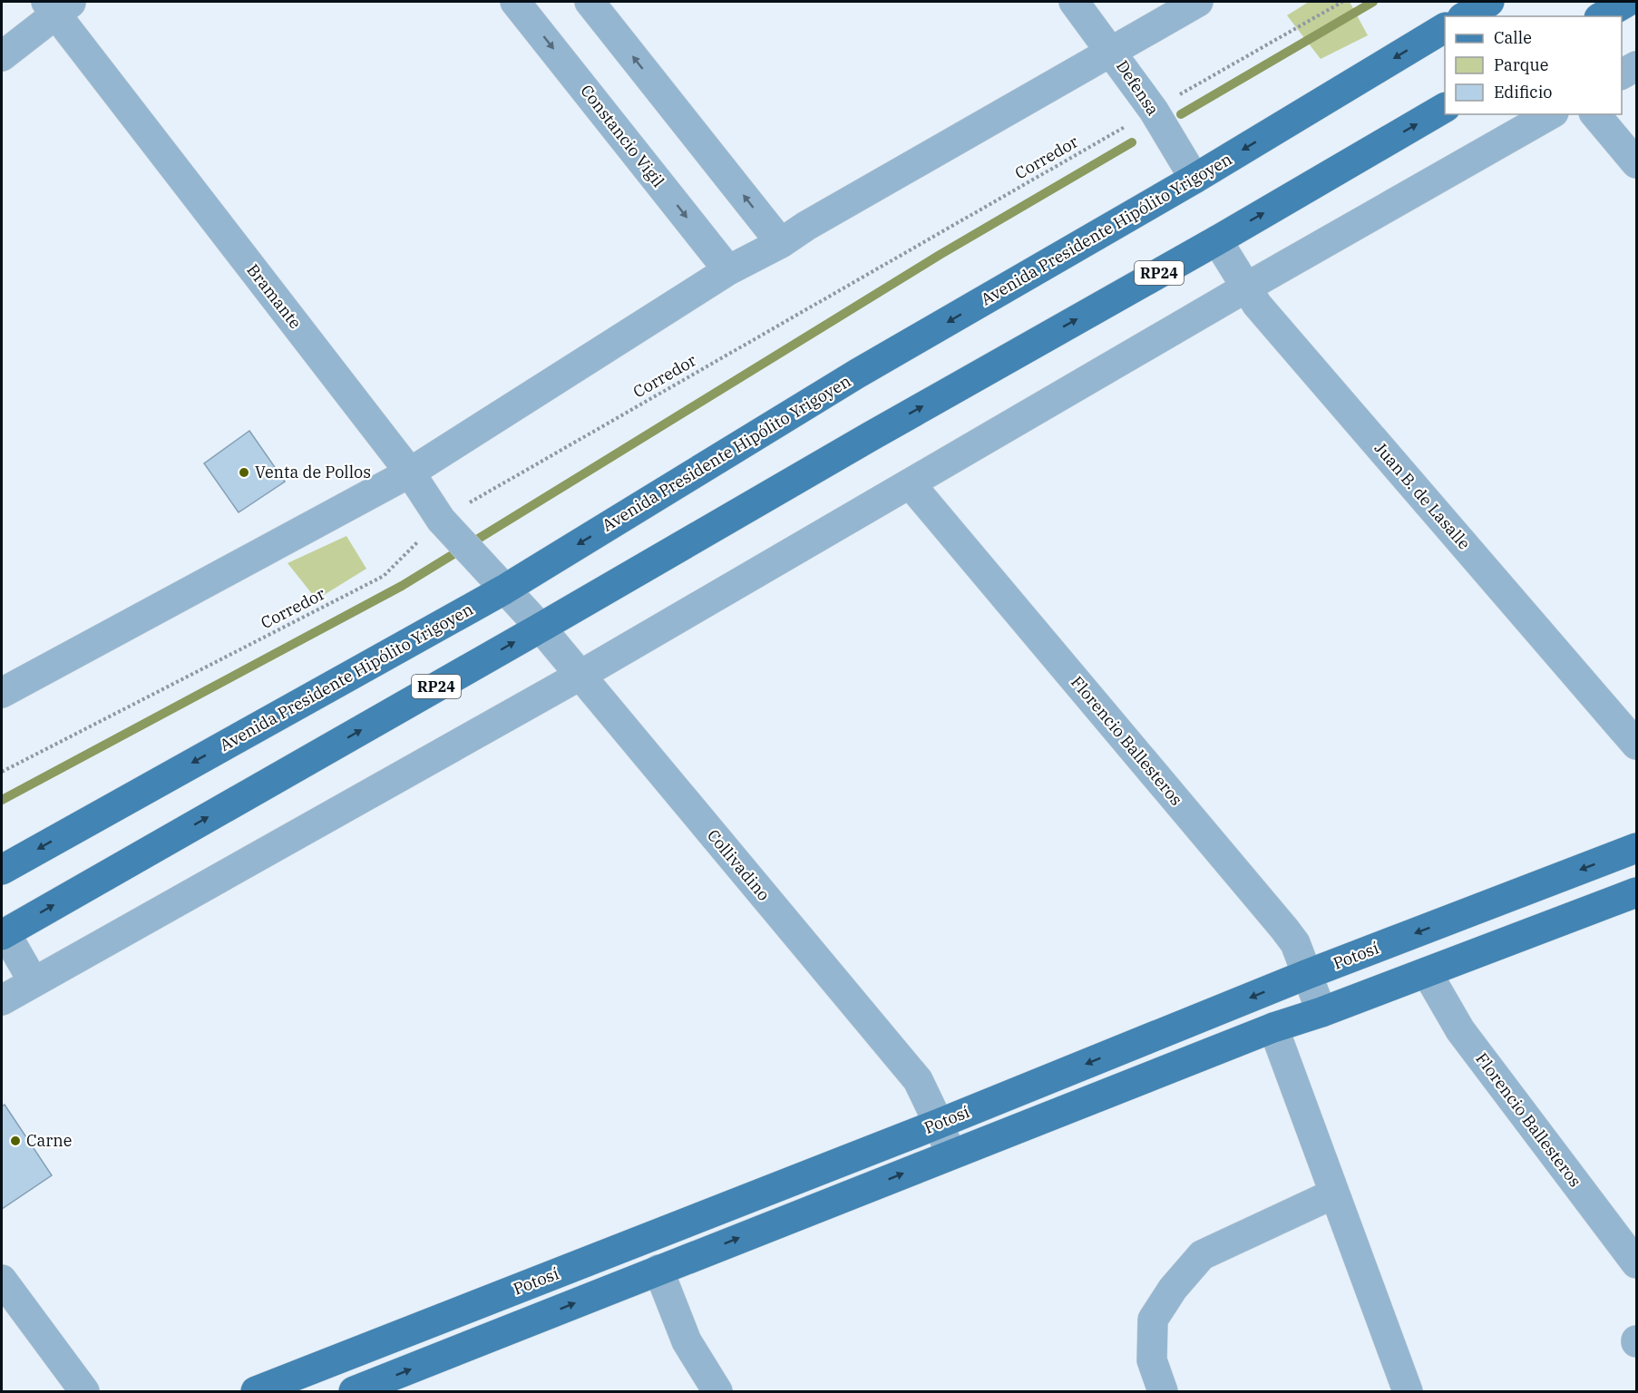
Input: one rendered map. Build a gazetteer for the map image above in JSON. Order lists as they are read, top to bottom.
{
  "streets": {
    "main road": ["Avenida Presidente Hipólito Yrigoyen", "RP24", "Potosí"],
    "street": [
      "Defensa",
      "Constancio Vigil",
      "Bramante",
      "Juan B. de Lasalle",
      "Florencio Ballesteros",
      "Collivadino"
    ],
    "path": ["Corredor"]
  },
  "crossings": [
    ["Defensa", "Corredor"],
    ["Defensa", "Avenida Presidente Hipólito Yrigoyen"],
    ["Corredor", "Bramante"],
    ["Avenida Presidente Hipólito Yrigoyen", "Bramante"],
    ["Avenida Presidente Hipólito Yrigoyen", "Collivadino"],
    ["RP24", "Juan B. de Lasalle"],
    ["RP24", "Collivadino"],
    ["Bramante", "Collivadino"],
    ["Florencio Ballesteros", "Potosí"],
    ["Collivadino", "Potosí"]
  ],
  "places": ["Venta de Pollos", "Carne"],
  "legend": ["Calle", "Parque", "Edificio"]
}
